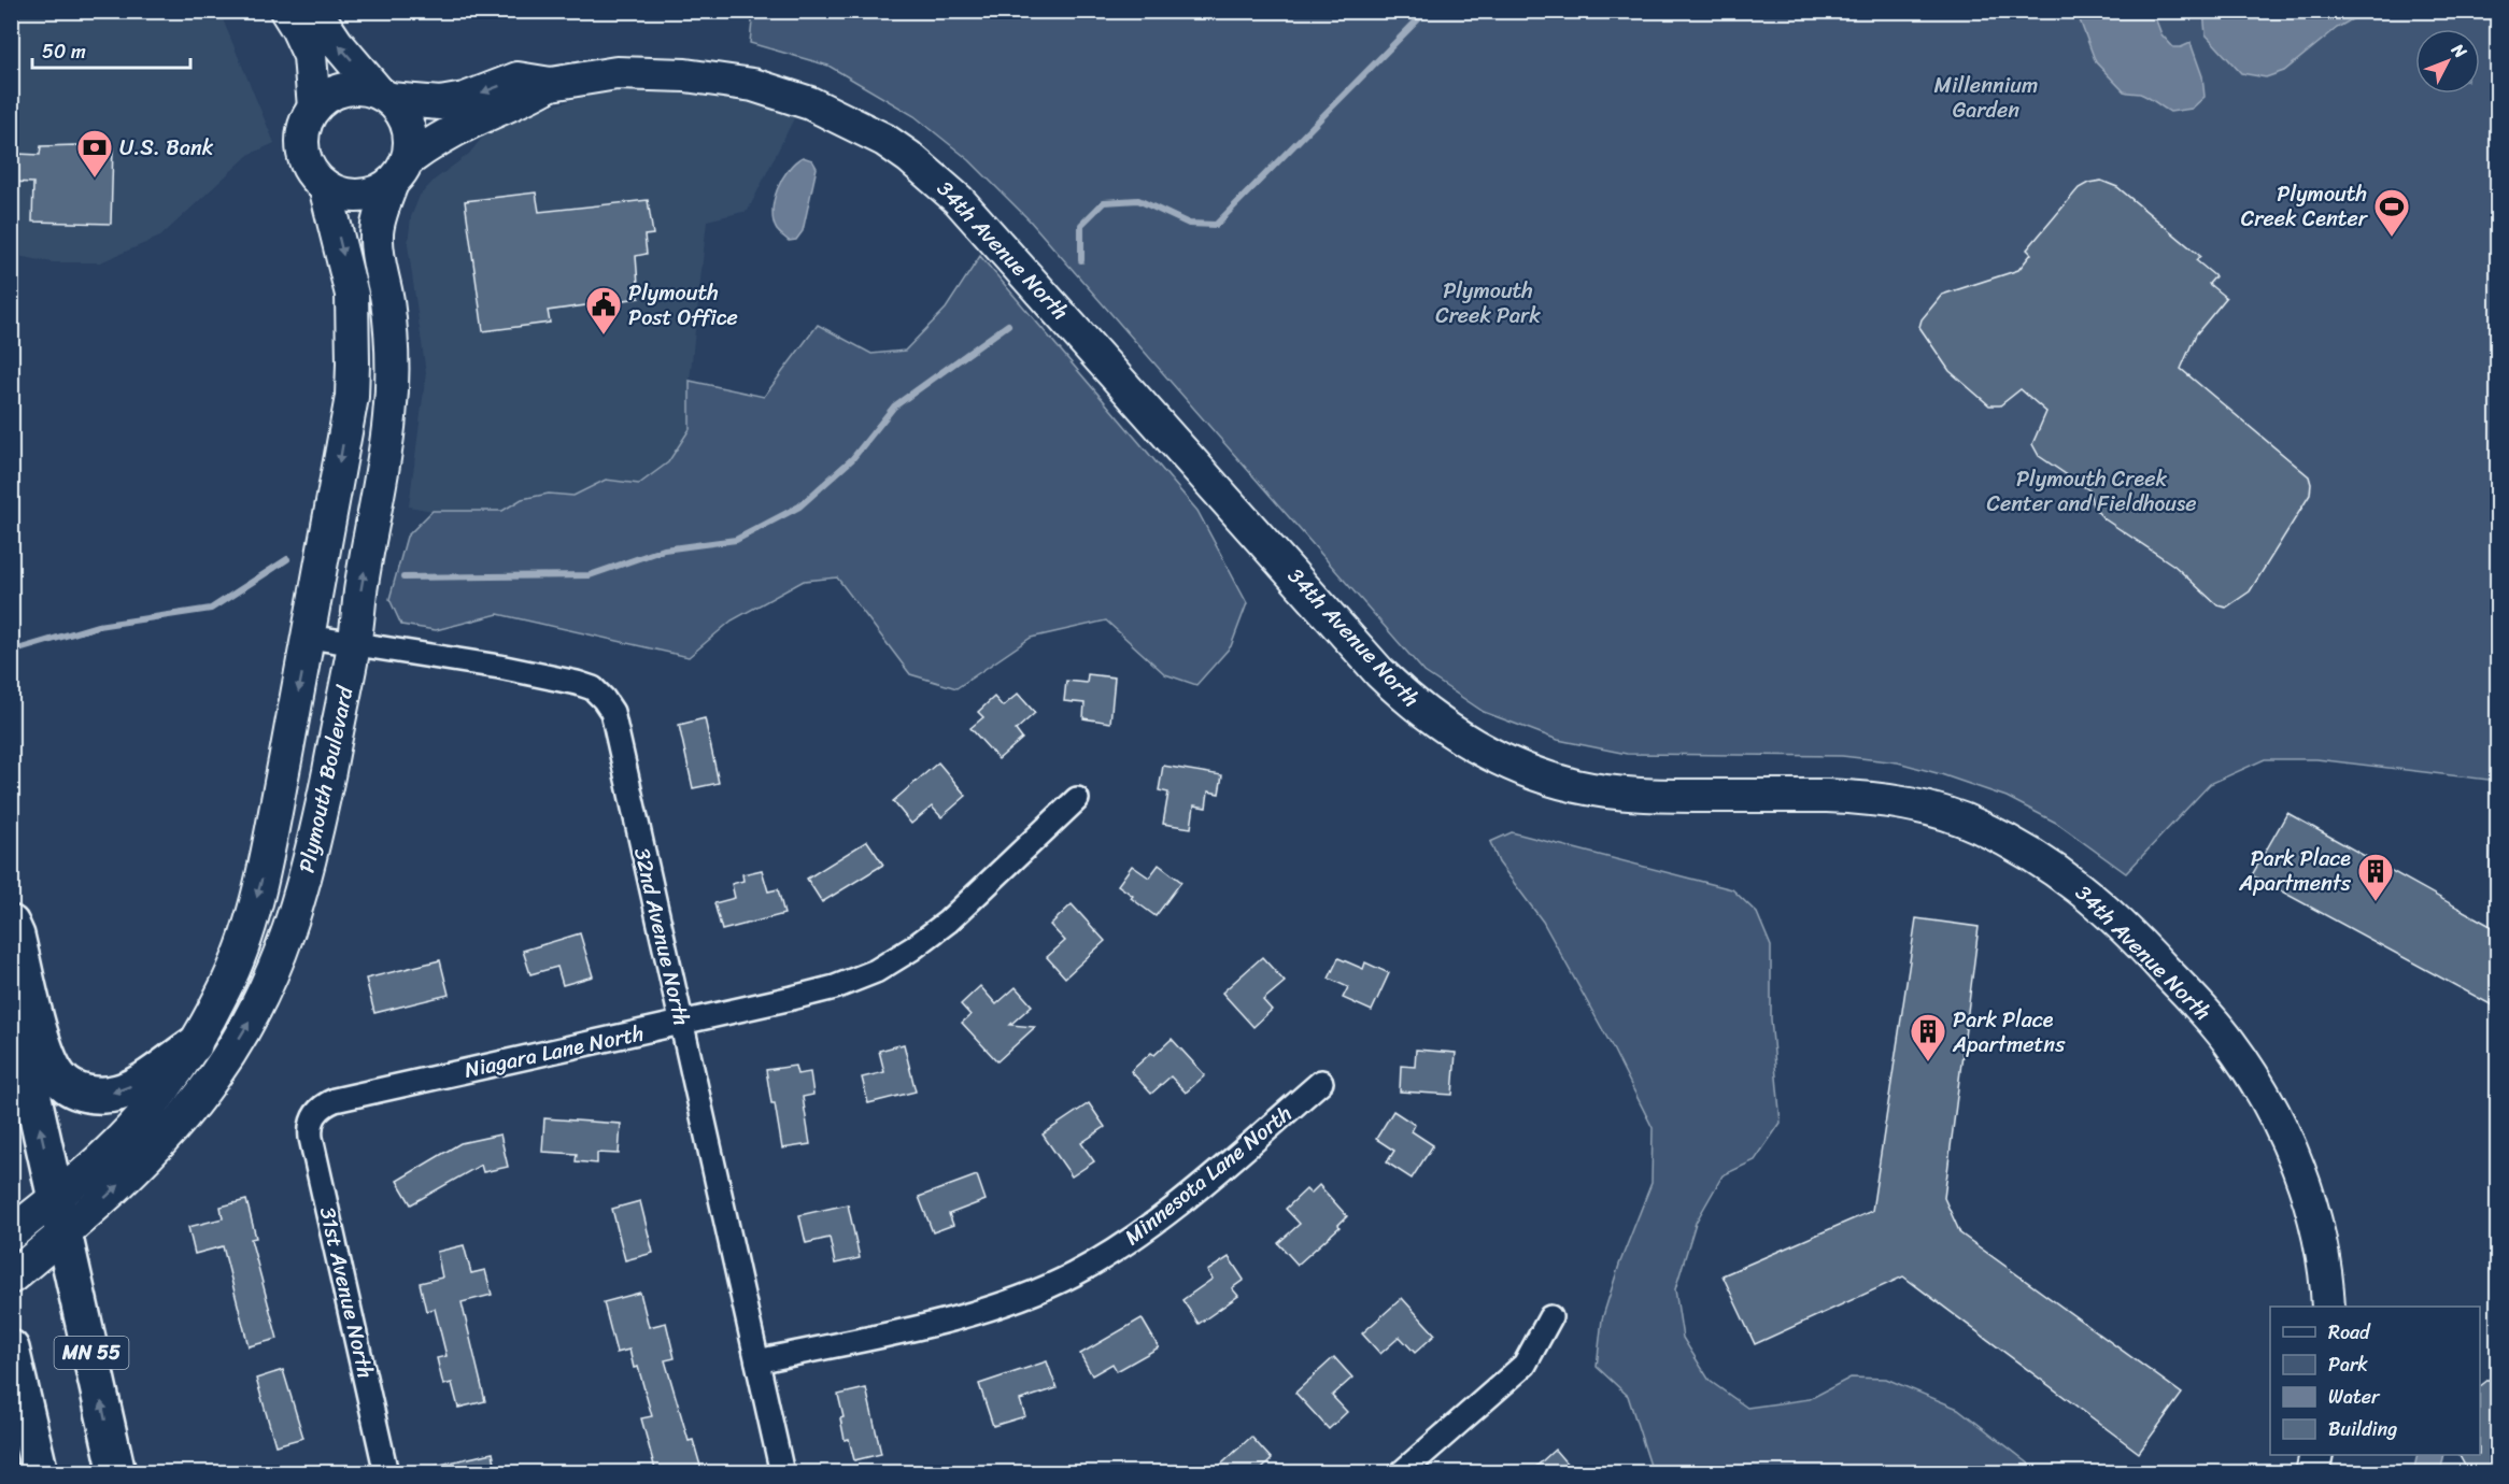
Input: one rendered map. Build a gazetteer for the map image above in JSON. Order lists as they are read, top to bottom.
{
  "streets": {
    "main road": ["MN 55"],
    "street": [
      "34th Avenue North",
      "Plymouth Boulevard",
      "32nd Avenue North",
      "Niagara Lane North",
      "Minnesota Lane North",
      "31st Avenue North"
    ]
  },
  "crossings": [
    ["34th Avenue North", "Plymouth Boulevard"],
    ["Plymouth Boulevard", "32nd Avenue North"],
    ["Plymouth Boulevard", "MN 55"],
    ["32nd Avenue North", "Niagara Lane North"],
    ["32nd Avenue North", "Minnesota Lane North"],
    ["Niagara Lane North", "31st Avenue North"]
  ],
  "parks": ["Millennium Garden", "Plymouth Creek Park", "Plymouth Creek Center and Fieldhouse"],
  "places": {
    "bank": ["U.S. Bank"],
    "sports": ["Plymouth Creek Center"],
    "public building": ["Plymouth Post Office"],
    "building": ["Park Place Apartments", "Park Place Apartmetns"]
  },
  "legend": [
    "Road",
    "Park",
    "Water",
    "Building"
  ],
  "scale_bar": "50 m",
  "north": "top right"
}
